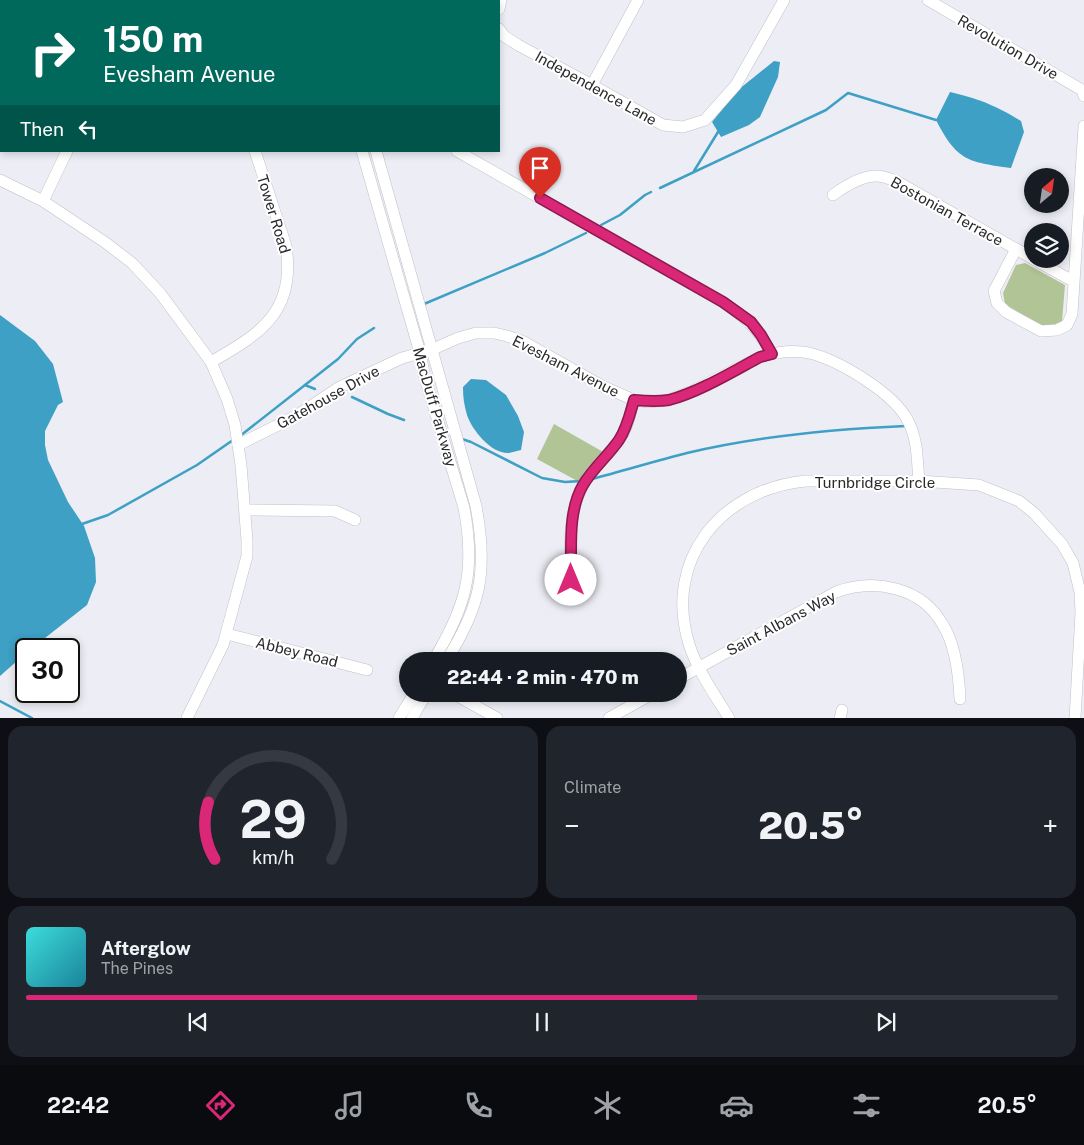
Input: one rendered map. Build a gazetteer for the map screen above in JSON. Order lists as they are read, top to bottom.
{
  "streets": {
    "street": [
      "Revolution Drive",
      "Independence Lane",
      "Bostonian Terrace",
      "Tower Road",
      "Evesham Avenue",
      "Gatehouse Drive",
      "MacDuff Parkway",
      "Turnbridge Circle",
      "Saint Albans Way",
      "Abbey Road"
    ]
  },
  "crossings": [
    ["Evesham Avenue", "Gatehouse Drive"],
    ["Evesham Avenue", "MacDuff Parkway"],
    ["Evesham Avenue", "Turnbridge Circle"],
    ["Gatehouse Drive", "MacDuff Parkway"],
    ["Turnbridge Circle", "Saint Albans Way"]
  ],
  "north": "top right",
  "page": {
    "turn": ["150 m", "Evesham Avenue"],
    "then": "Then",
    "limit": "30",
    "trip": "22:44 · 2 min · 470 m",
    "tile": "Climate",
    "heat": ["−", "20.5°", "+"],
    "song": ["Afterglow", "The Pines"],
    "tabs": ["22:42", "20.5°"],
    "gauge": ["29", "km/h"]
  }
}
